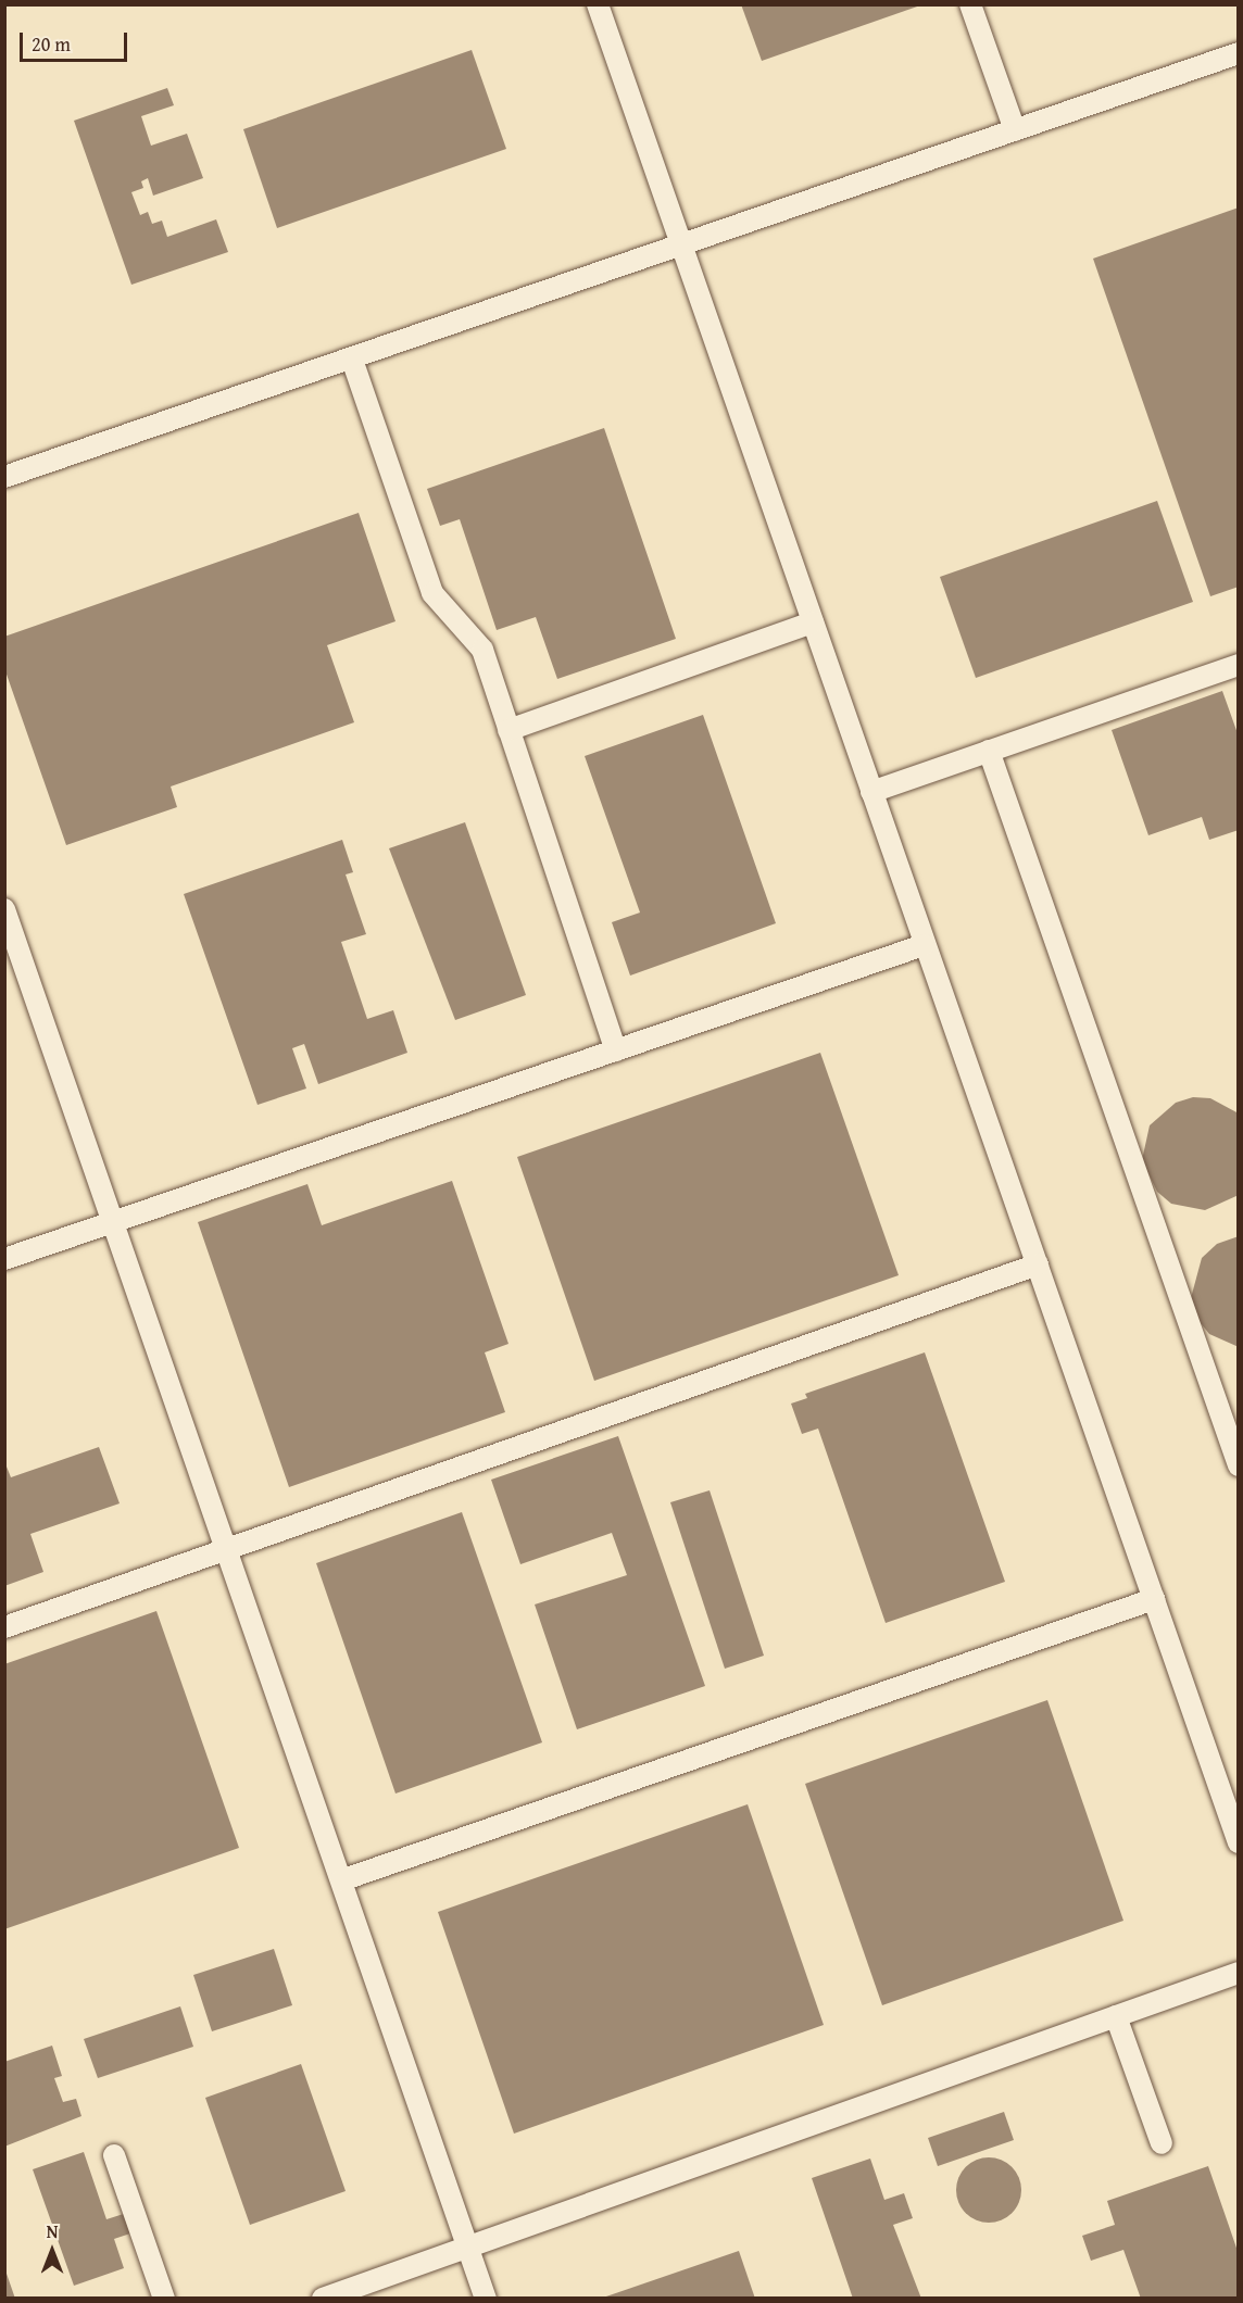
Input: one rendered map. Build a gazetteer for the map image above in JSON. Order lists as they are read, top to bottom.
{
  "scale_bar": "20 m",
  "north": "top"
}
